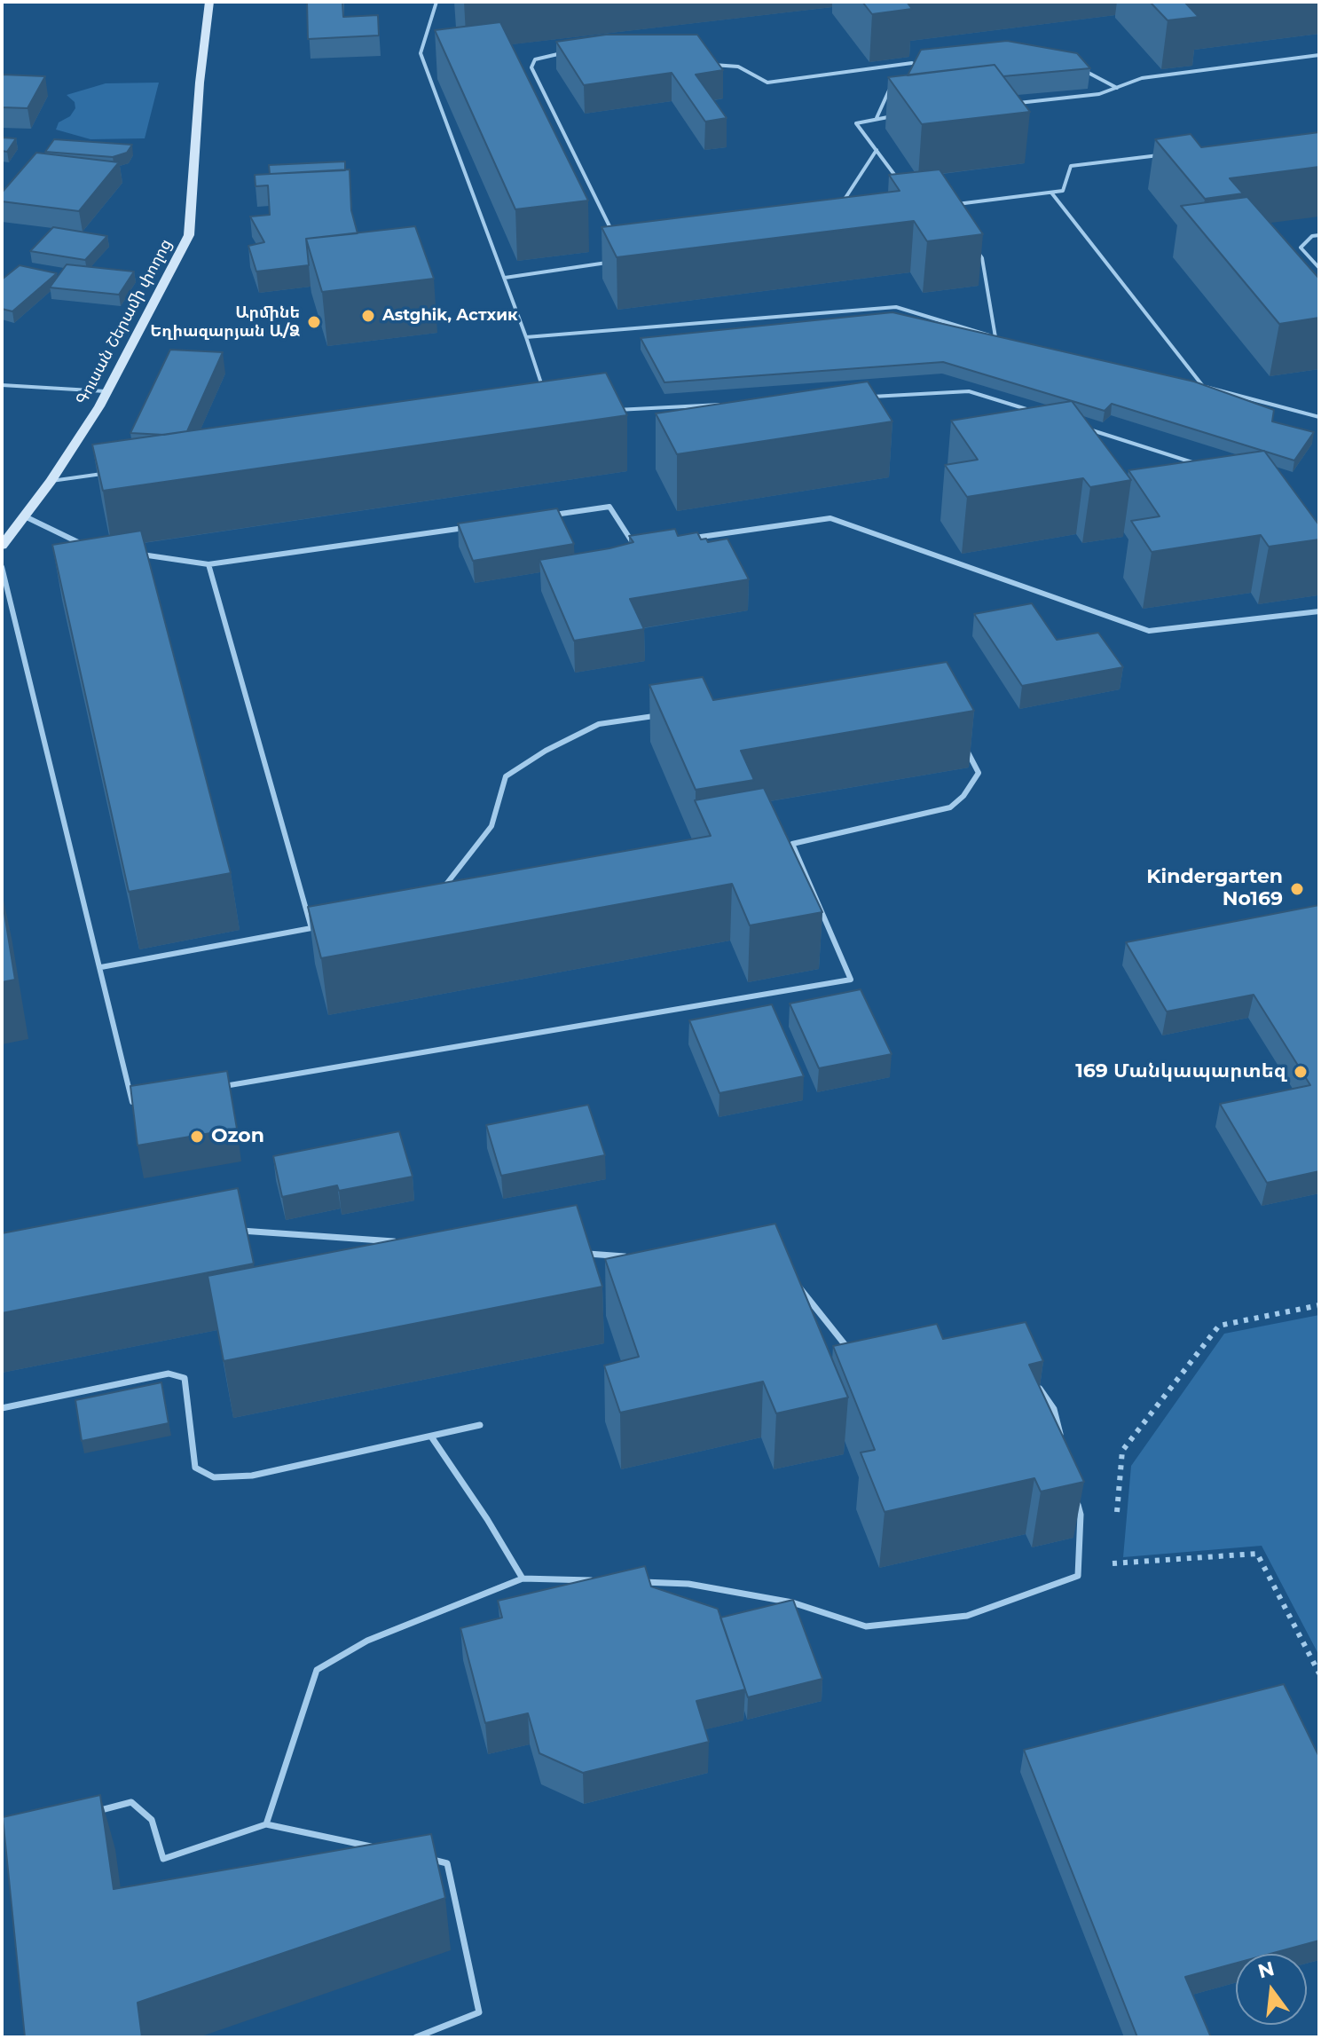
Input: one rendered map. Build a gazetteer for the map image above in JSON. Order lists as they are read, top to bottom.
{
  "streets": {
    "main road": ["Գուսան Շերամի փողոց"]
  },
  "places": [
    "Astghik, Астхик",
    "Արմինե Եղիազարյան Ա/Ձ",
    "Kindergarten No169",
    "169 Մանկապարտեզ",
    "Ozon"
  ],
  "north": "top"
}
